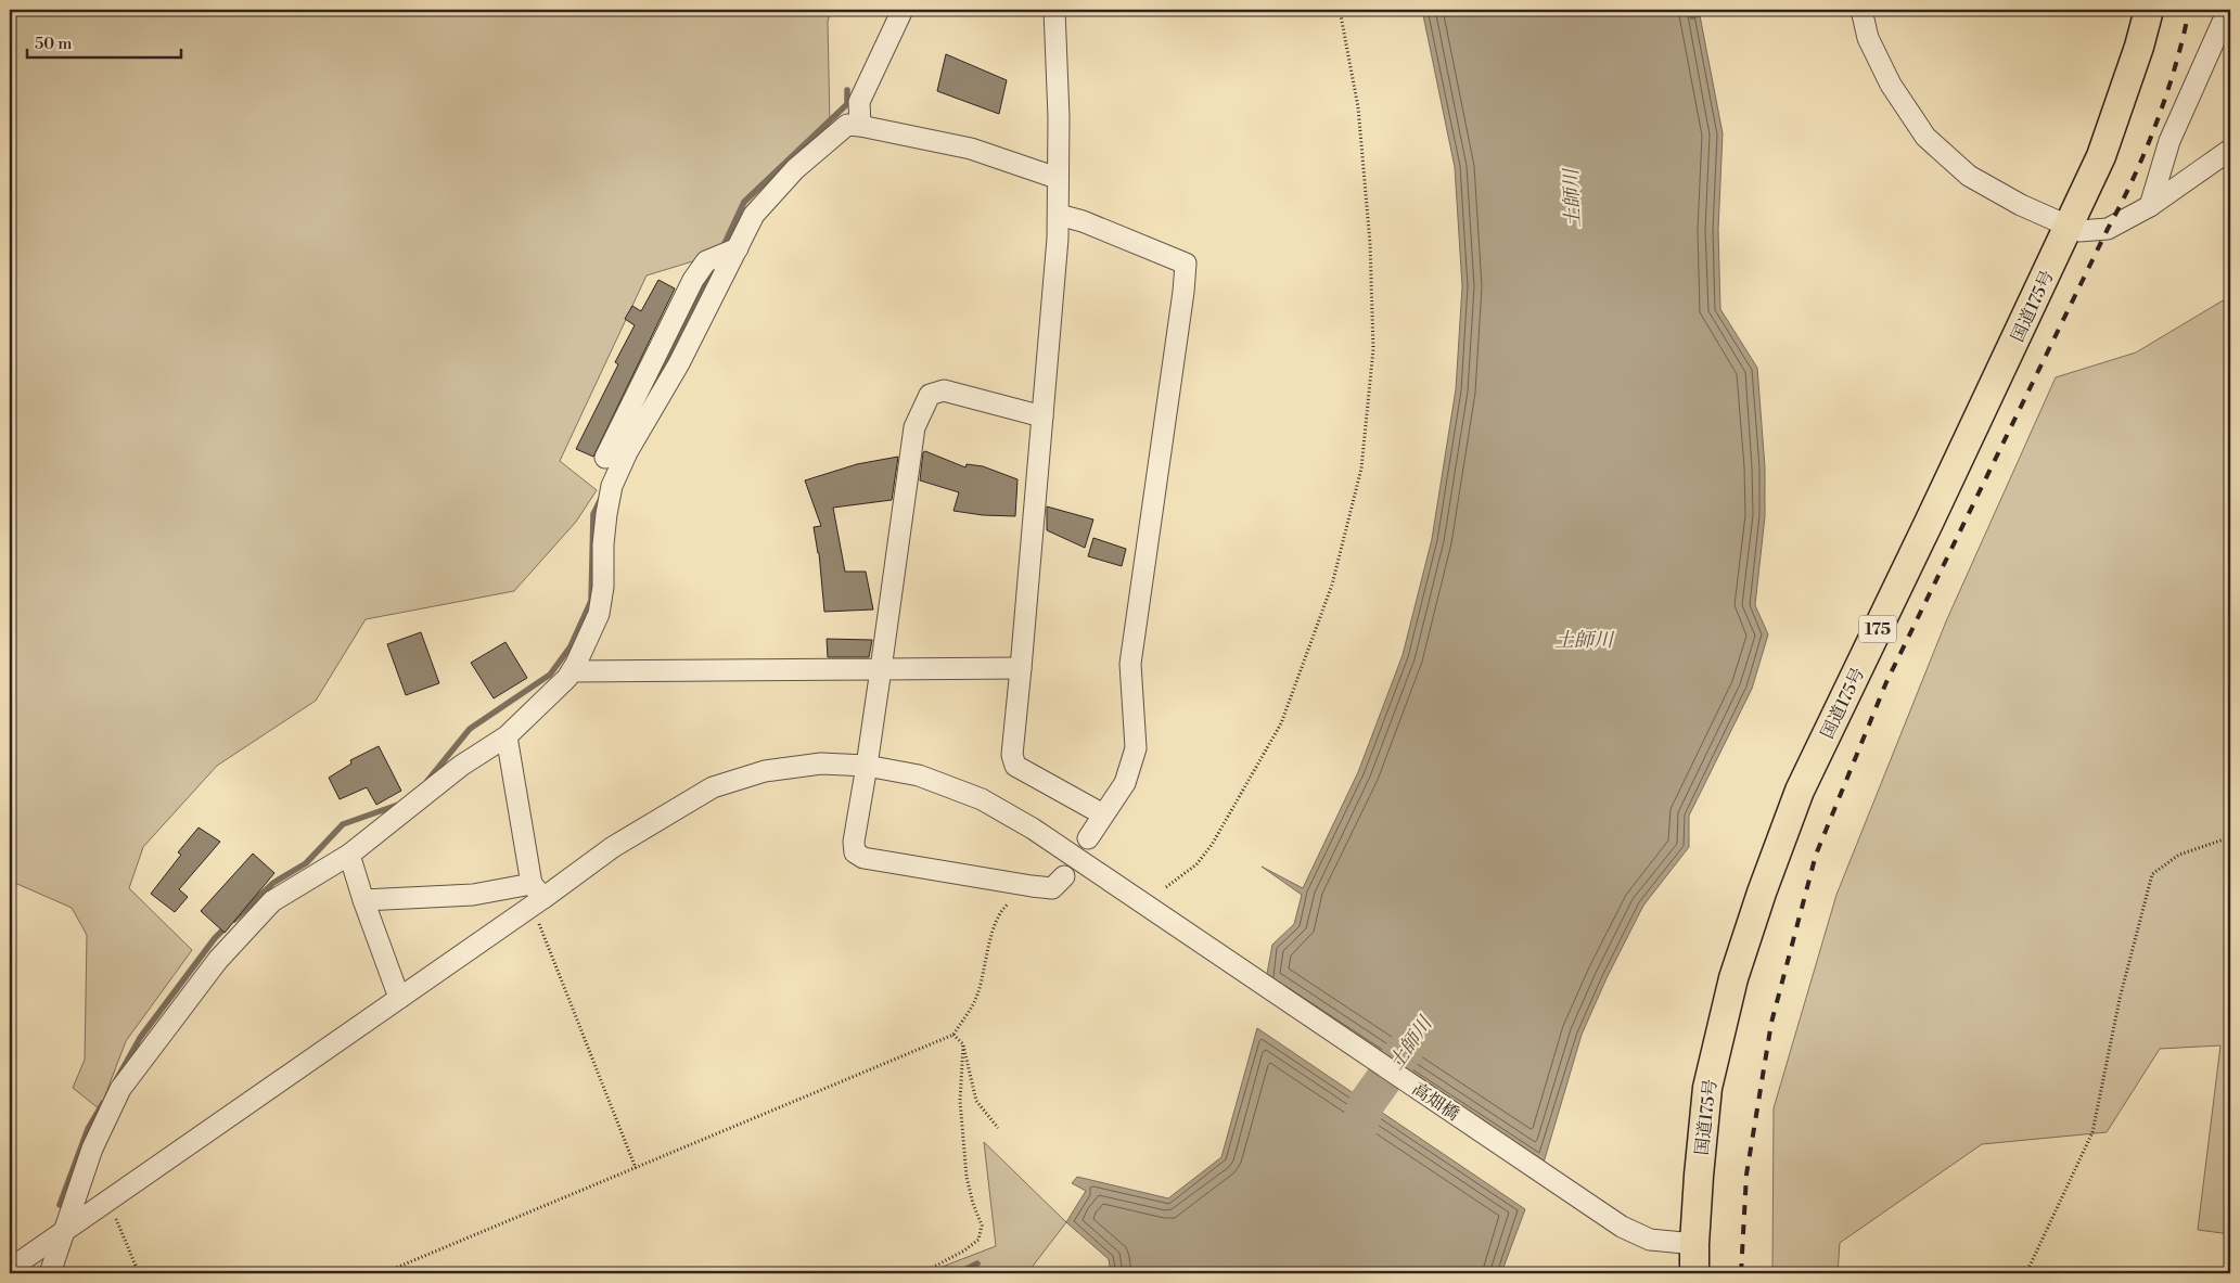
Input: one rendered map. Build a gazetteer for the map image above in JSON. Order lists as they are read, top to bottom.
{
  "streets": {
    "highway": ["国道175号", "175"],
    "street": ["高畑橋"]
  },
  "crossings": [
    ["国道175号", "高畑橋"]
  ],
  "water": ["土師川"],
  "scale_bar": "50 m"
}
